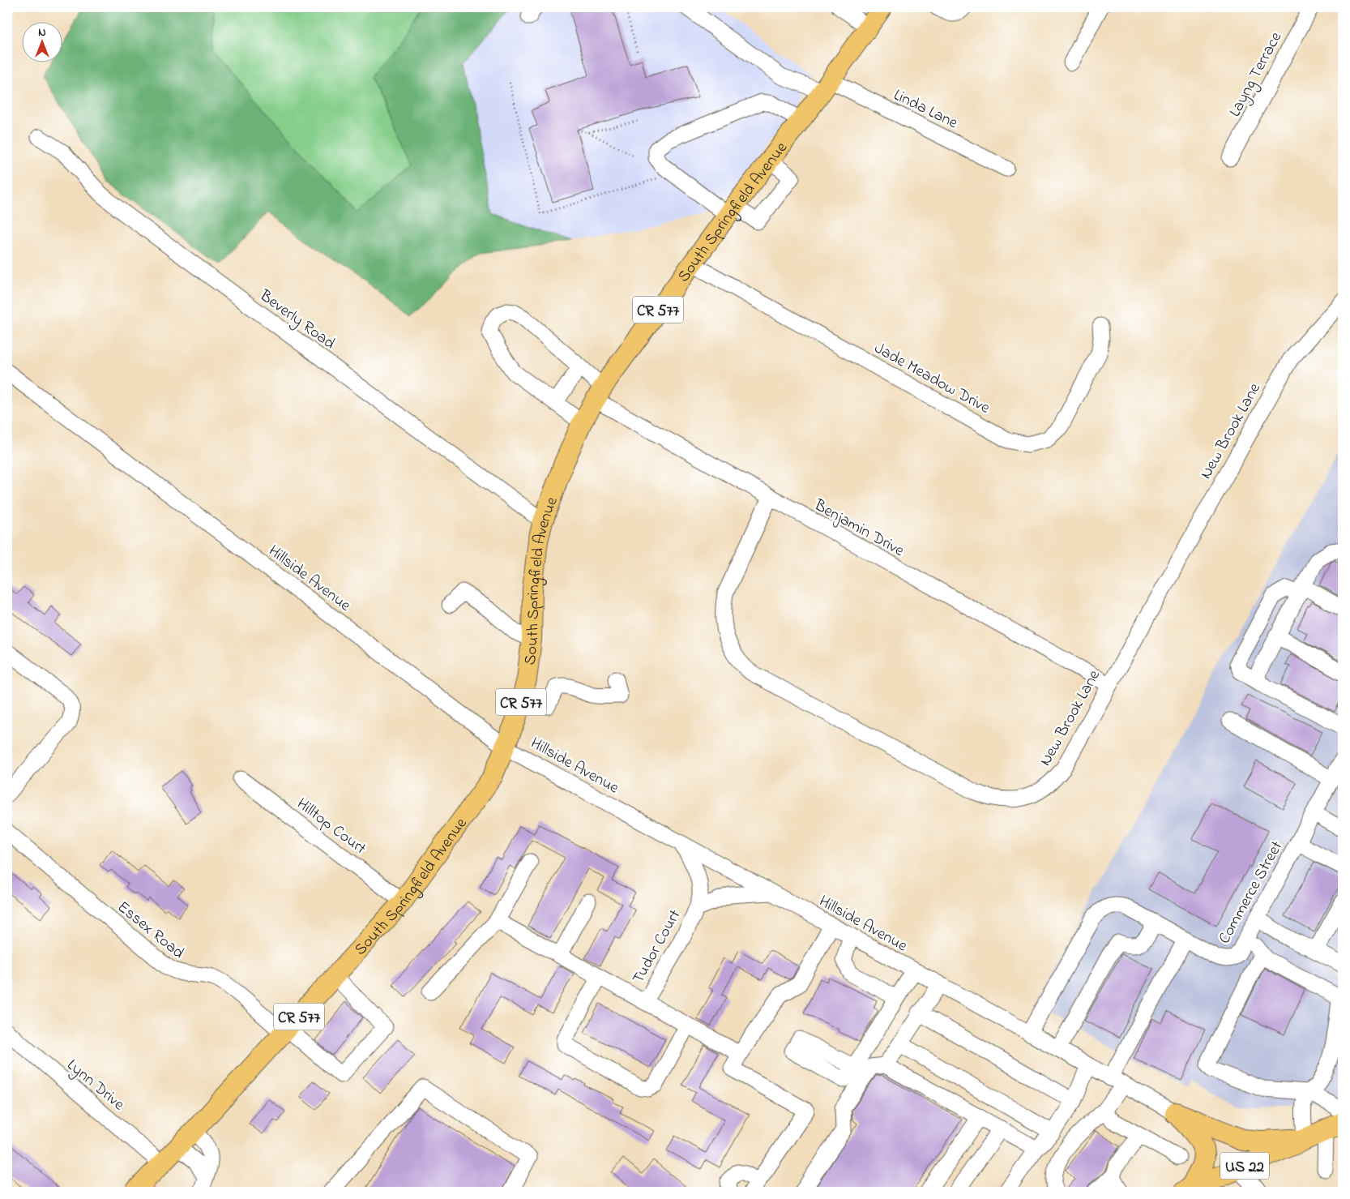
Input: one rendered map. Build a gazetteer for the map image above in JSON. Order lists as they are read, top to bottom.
{
  "streets": {
    "highway": ["US 22"],
    "main road": ["South Springfield Avenue", "CR 577"],
    "street": [
      "Layng Terrace",
      "Linda Lane",
      "Beverly Road",
      "Jade Meadow Drive",
      "New Brook Lane",
      "Benjamin Drive",
      "Hillside Avenue",
      "Hilltop Court",
      "Commerce Street",
      "Essex Road",
      "Tudor Court",
      "Lynn Drive"
    ]
  },
  "crossings": [
    ["Linda Lane", "South Springfield Avenue"],
    ["South Springfield Avenue", "Beverly Road"],
    ["South Springfield Avenue", "Jade Meadow Drive"],
    ["South Springfield Avenue", "Benjamin Drive"],
    ["South Springfield Avenue", "Hillside Avenue"],
    ["South Springfield Avenue", "Hilltop Court"],
    ["South Springfield Avenue", "Essex Road"],
    ["South Springfield Avenue", "Lynn Drive"],
    ["New Brook Lane", "Benjamin Drive"],
    ["Hillside Avenue", "Commerce Street"],
    ["Hillside Avenue", "Tudor Court"]
  ],
  "north": "top"
}
